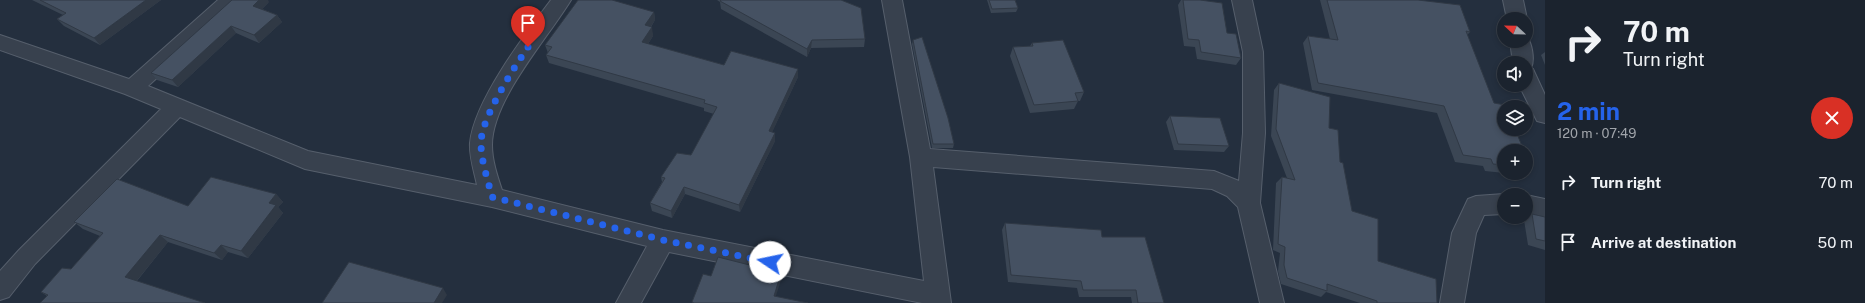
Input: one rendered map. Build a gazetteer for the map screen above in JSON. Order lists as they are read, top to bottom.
{
  "north": "left",
  "page": {
    "turn": ["70 m", "Turn right"],
    "map_buttons": ["+", "−"],
    "heading": ["2 min", "120 m · 07:49"],
    "list": [
      {
        "name": "Turn right",
        "value": "70 m"
      },
      {
        "name": "Arrive at destination",
        "value": "50 m"
      }
    ]
  }
}
